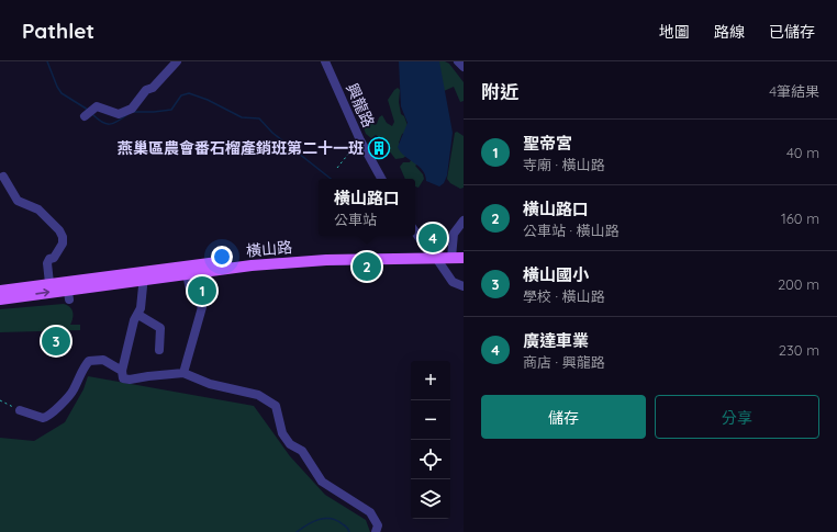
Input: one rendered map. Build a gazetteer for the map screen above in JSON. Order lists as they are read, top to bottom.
{
  "streets": {
    "main road": ["橫山路"],
    "street": ["興龍路"]
  },
  "places": {
    "building": ["燕巢區農會番石榴產銷班第二十一班"]
  },
  "page": {
    "header": "Pathlet",
    "nav": ["地圖", "路線", "已儲存"],
    "heading": ["附近", "4筆結果"],
    "list": [
      {
        "mark": "1",
        "name": "聖帝宮",
        "note": "寺廟 · 橫山路",
        "value": "40 m"
      },
      {
        "mark": "2",
        "name": "橫山路口",
        "note": "公車站 · 橫山路",
        "value": "160 m"
      },
      {
        "mark": "3",
        "name": "橫山國小",
        "note": "學校 · 橫山路",
        "value": "200 m"
      },
      {
        "mark": "4",
        "name": "廣達車業",
        "note": "商店 · 興龍路",
        "value": "230 m"
      }
    ],
    "popup": ["橫山路口", "公車站"],
    "pins": [
      "4",
      "2",
      "1",
      "3"
    ],
    "map_buttons": ["+", "−"],
    "buttons": ["儲存", "分享"]
  }
}
